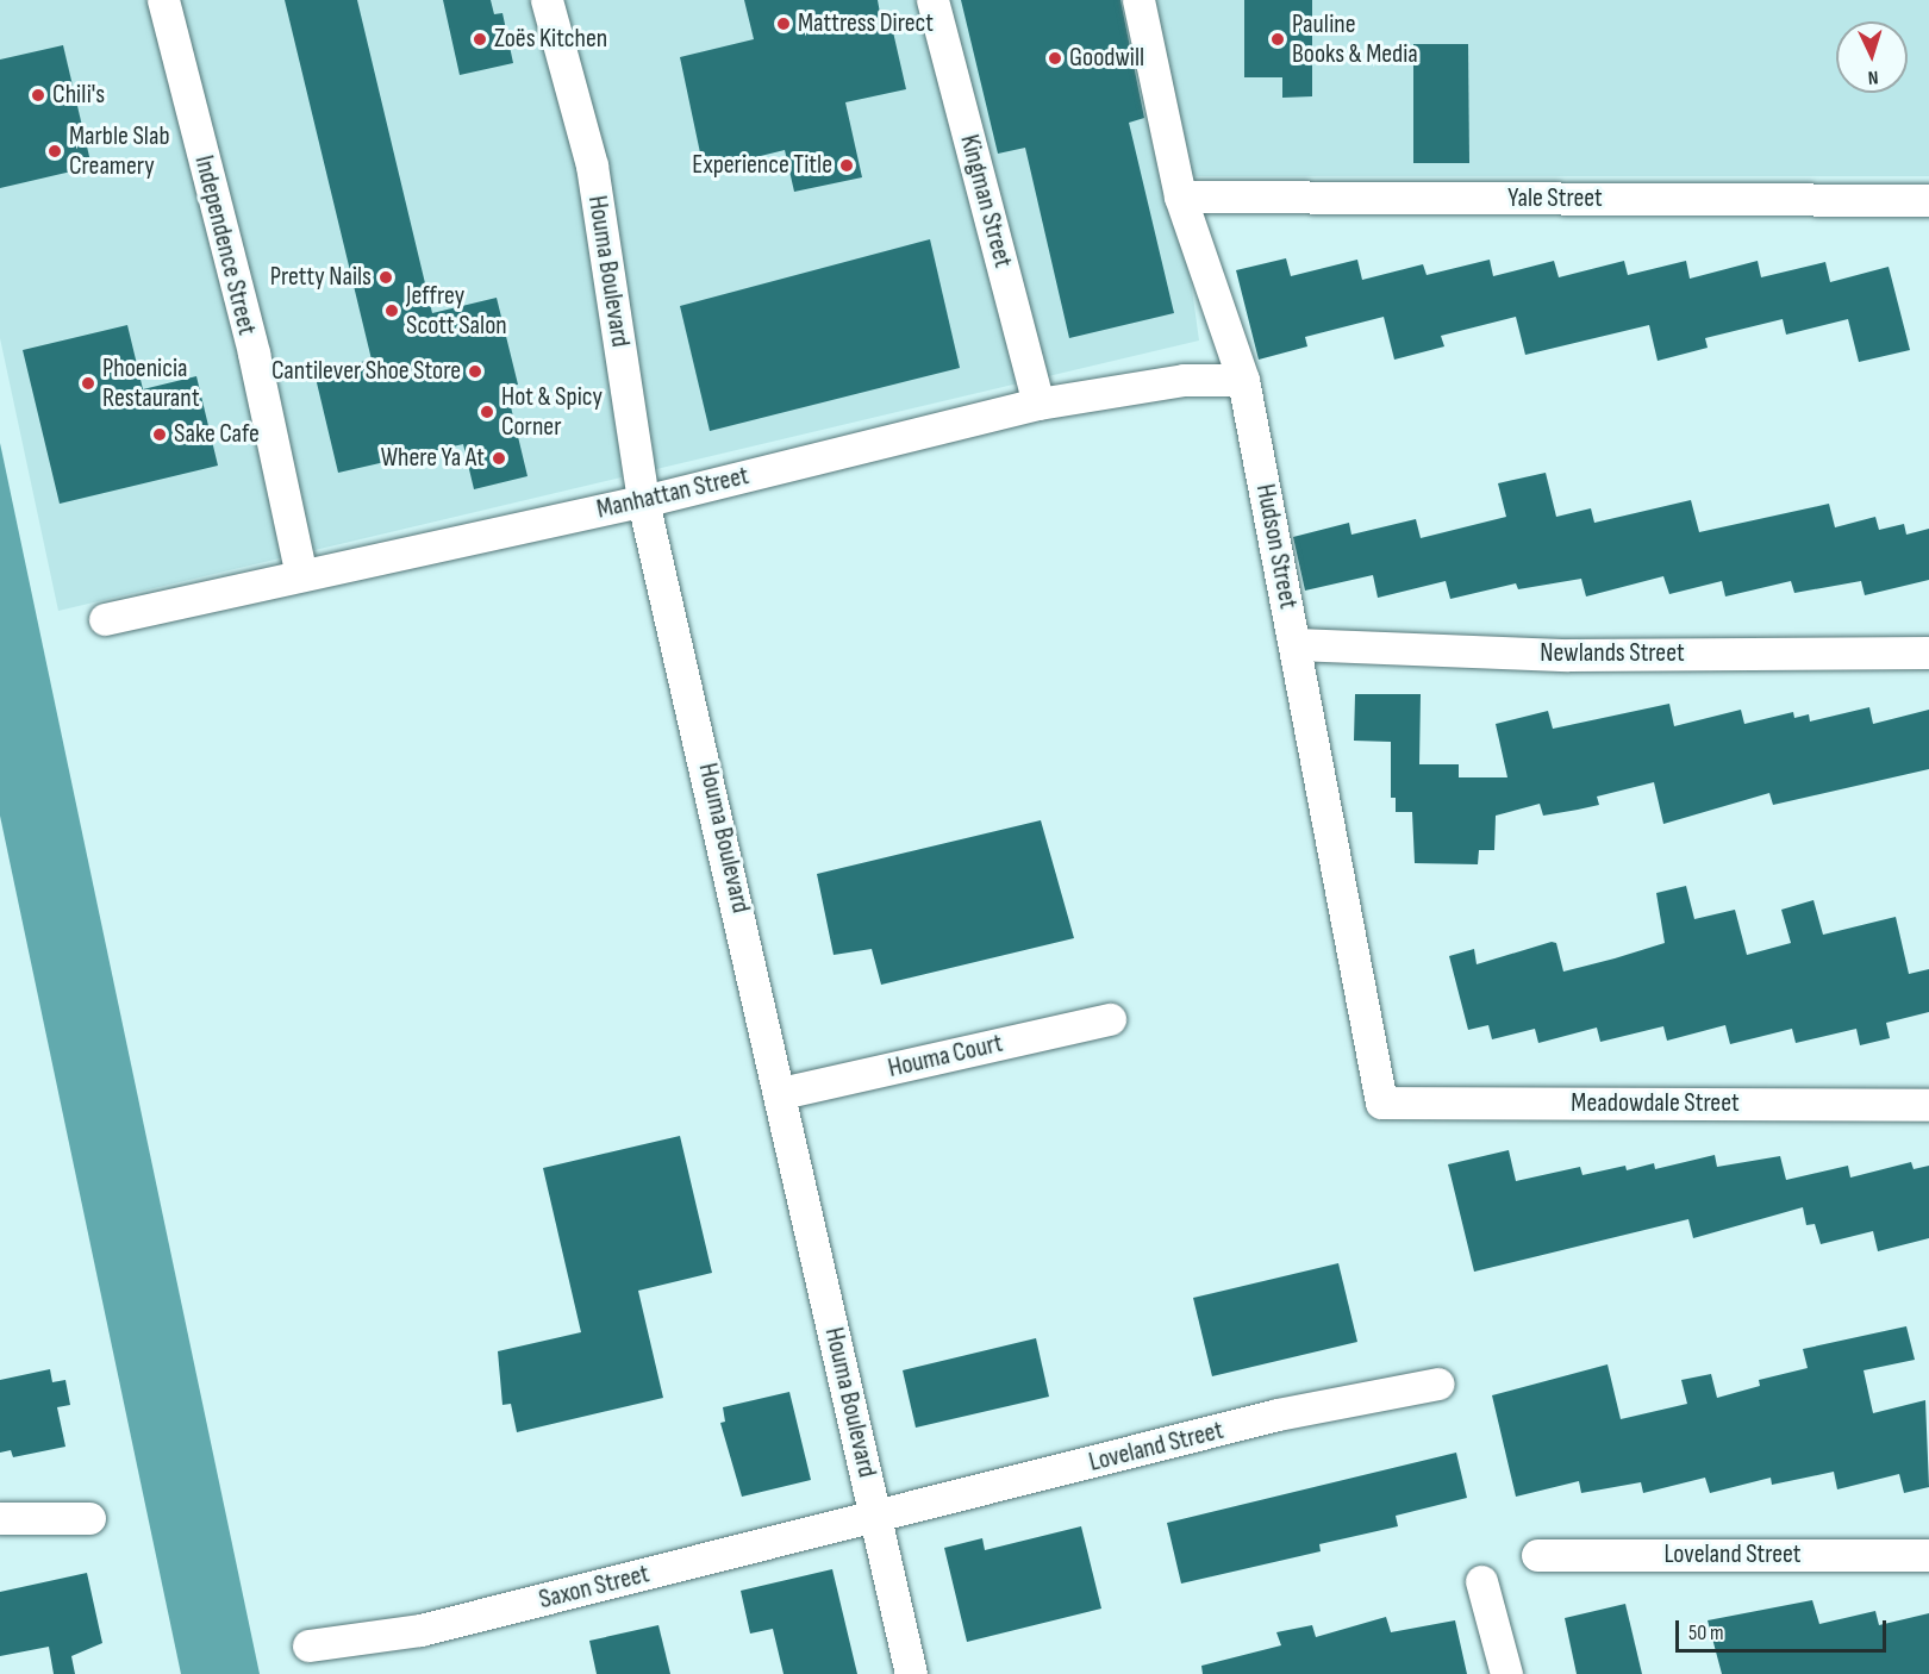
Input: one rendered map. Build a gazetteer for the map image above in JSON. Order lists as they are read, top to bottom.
{
  "streets": {
    "street": [
      "Yale Street",
      "Kingman Street",
      "Independence Street",
      "Houma Boulevard",
      "Manhattan Street",
      "Hudson Street",
      "Newlands Street",
      "Houma Court",
      "Meadowdale Street",
      "Loveland Street",
      "Saxon Street"
    ]
  },
  "crossings": [
    ["Yale Street", "Hudson Street"],
    ["Kingman Street", "Manhattan Street"],
    ["Independence Street", "Manhattan Street"],
    ["Houma Boulevard", "Manhattan Street"],
    ["Houma Boulevard", "Houma Court"],
    ["Houma Boulevard", "Loveland Street"],
    ["Houma Boulevard", "Saxon Street"],
    ["Manhattan Street", "Hudson Street"],
    ["Hudson Street", "Newlands Street"],
    ["Hudson Street", "Meadowdale Street"],
    ["Loveland Street", "Saxon Street"]
  ],
  "places": [
    "Mattress Direct",
    "Zoës Kitchen",
    "Pauline Books & Media",
    "Goodwill",
    "Chili's",
    "Marble Slab Creamery",
    "Experience Title",
    "Pretty Nails",
    "Jeffrey Scott Salon",
    "Cantilever Shoe Store",
    "Phoenicia Restaurant",
    "Hot & Spicy Corner",
    "Sake Cafe",
    "Where Ya At"
  ],
  "scale_bar": "50 m",
  "north": "bottom"
}
